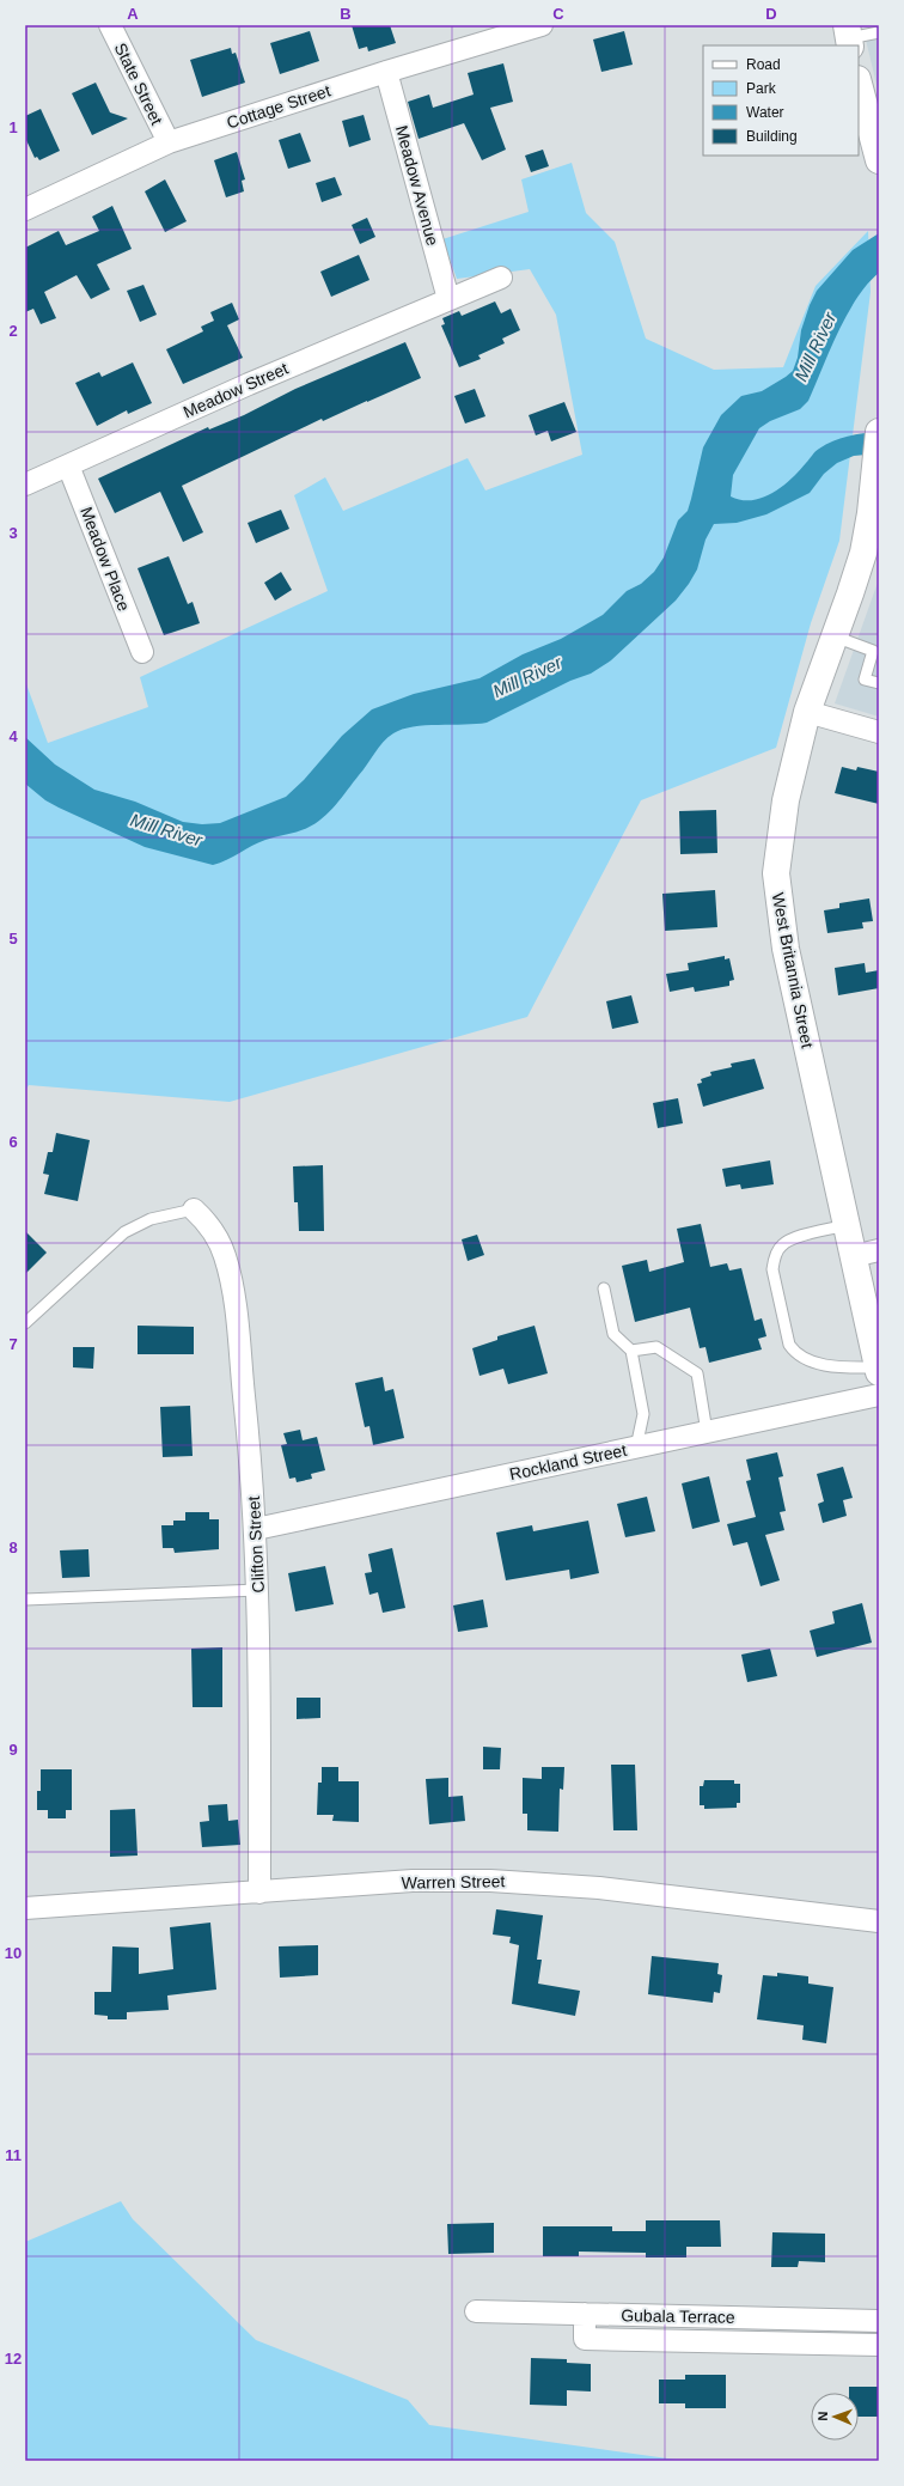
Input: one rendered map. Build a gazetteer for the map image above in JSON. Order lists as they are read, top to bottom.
{
  "streets": {
    "street": [
      "State Street",
      "Cottage Street",
      "Meadow Avenue",
      "Meadow Street",
      "Meadow Place",
      "West Britannia Street",
      "Rockland Street",
      "Clifton Street",
      "Warren Street",
      "Gubala Terrace"
    ]
  },
  "crossings": [
    ["State Street", "Cottage Street"],
    ["Cottage Street", "Meadow Avenue"],
    ["Meadow Avenue", "Meadow Street"],
    ["Meadow Street", "Meadow Place"],
    ["Rockland Street", "Clifton Street"],
    ["Clifton Street", "Warren Street"]
  ],
  "water": ["Mill River"],
  "legend": [
    "Road",
    "Park",
    "Water",
    "Building"
  ],
  "north": "left",
  "grid": {
    "columns": [
      "A",
      "B",
      "C",
      "D"
    ],
    "rows": [
      "1",
      "2",
      "3",
      "4",
      "5",
      "6",
      "7",
      "8",
      "9",
      "10",
      "11",
      "12"
    ]
  }
}
